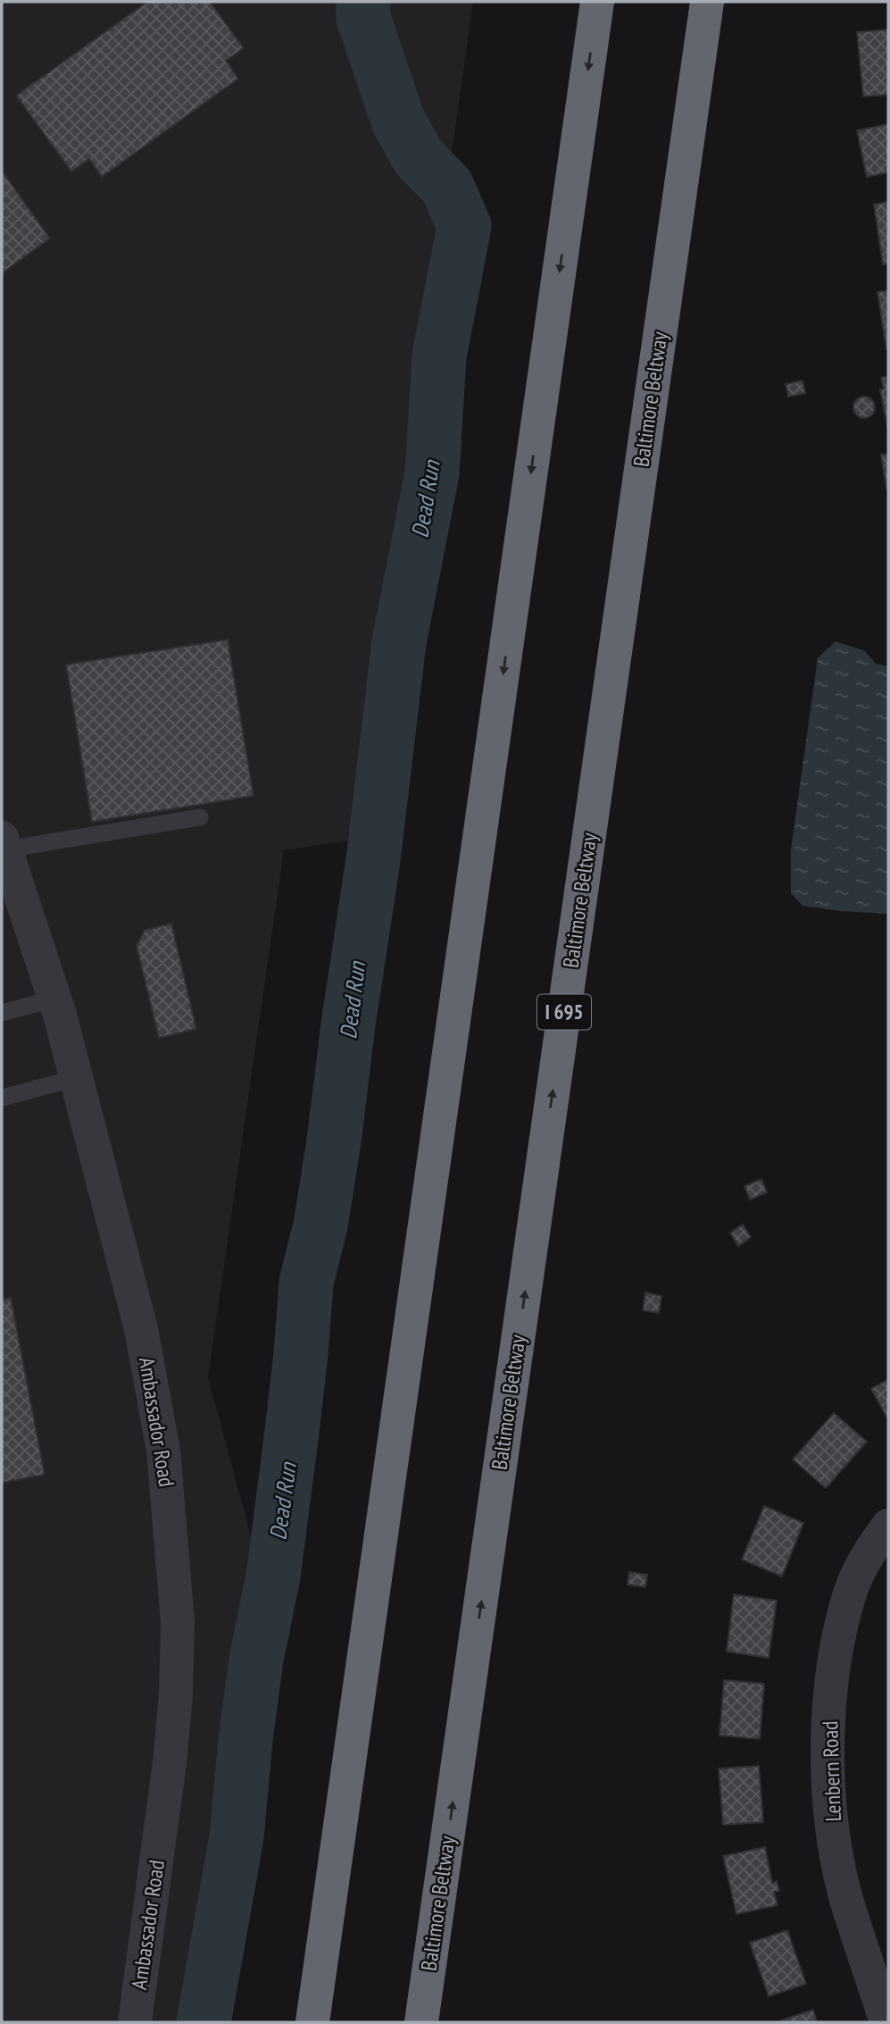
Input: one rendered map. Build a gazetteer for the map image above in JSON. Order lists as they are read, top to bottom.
{
  "streets": {
    "highway": ["Baltimore Beltway", "I 695"],
    "street": ["Ambassador Road", "Lenbern Road"]
  },
  "water": ["Dead Run"]
}
